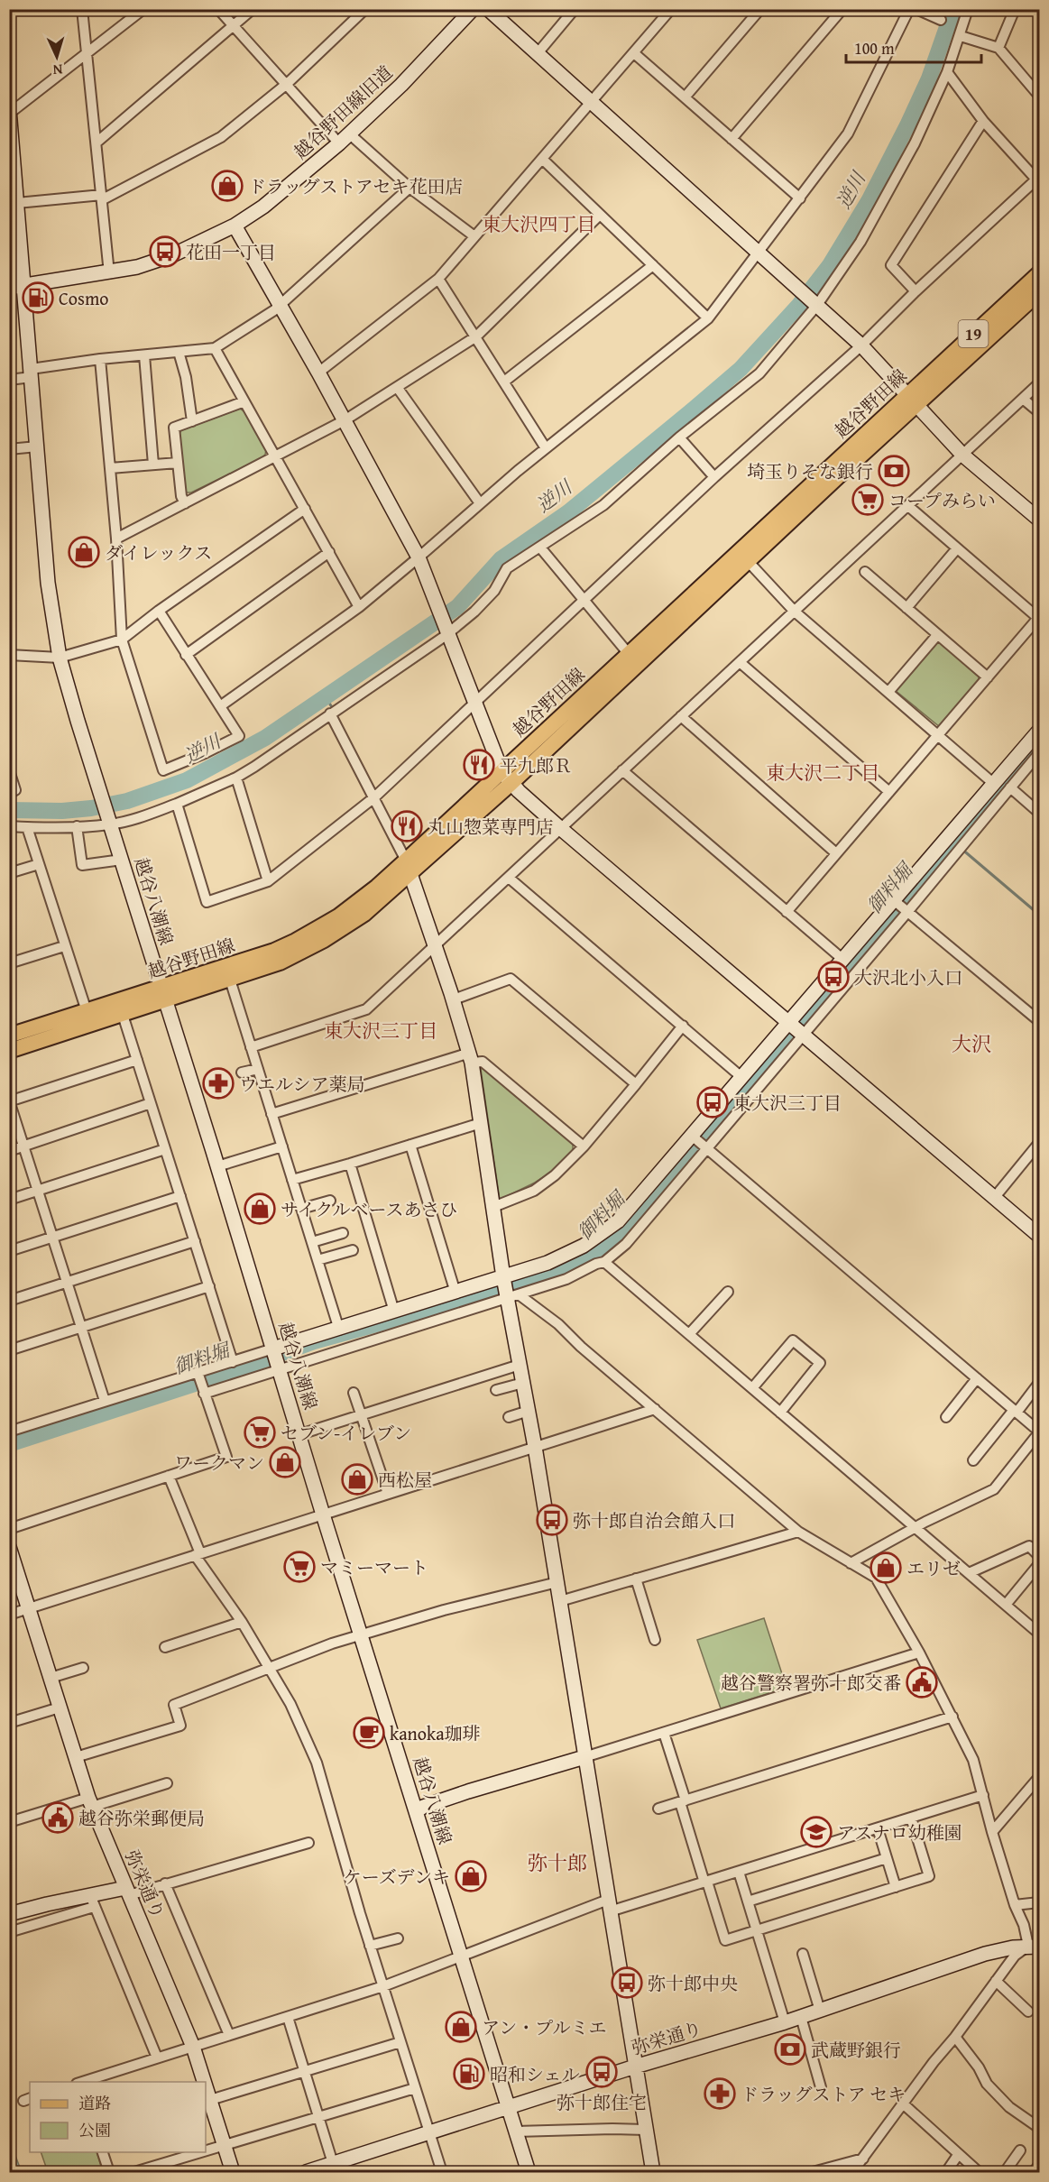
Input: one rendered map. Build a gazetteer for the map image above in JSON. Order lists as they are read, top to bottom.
{
  "streets": {
    "main road": ["19", "越谷野田線"],
    "street": ["越谷野田線旧道", "越谷八潮線", "弥栄通り"]
  },
  "crossings": [
    ["越谷野田線", "越谷八潮線"],
    ["越谷八潮線", "弥栄通り"]
  ],
  "districts": [
    "東大沢四丁目",
    "東大沢二丁目",
    "東大沢三丁目",
    "大沢",
    "弥十郎"
  ],
  "water": ["逆川", "御料堀"],
  "places": {
    "shop": [
      "ドラッグストアセキ花田店",
      "ダイレックス",
      "サイクルベースあさひ",
      "ワークマン",
      "西松屋",
      "エリゼ",
      "ケーズデンキ",
      "アン・プルミエ"
    ],
    "bus stop": [
      "花田一丁目",
      "大沢北小入口",
      "東大沢三丁目",
      "弥十郎自治会館入口",
      "弥十郎中央",
      "弥十郎住宅"
    ],
    "fuel station": ["Cosmo", "昭和シェル"],
    "bank": ["埼玉りそな銀行", "武蔵野銀行"],
    "supermarket": ["コープみらい", "セブン-イレブン", "マミーマート"],
    "restaurant": ["平九郎Ｒ", "丸山惣菜専門店"],
    "pharmacy": ["ウエルシア薬局", "ドラッグストア セキ"],
    "public building": ["越谷警察署弥十郎交番", "越谷弥栄郵便局"],
    "cafe": ["kanoka珈琲"],
    "school or university": ["アスナロ幼稚園"]
  },
  "legend": ["道路", "公園"],
  "scale_bar": "100 m",
  "north": "bottom"
}
